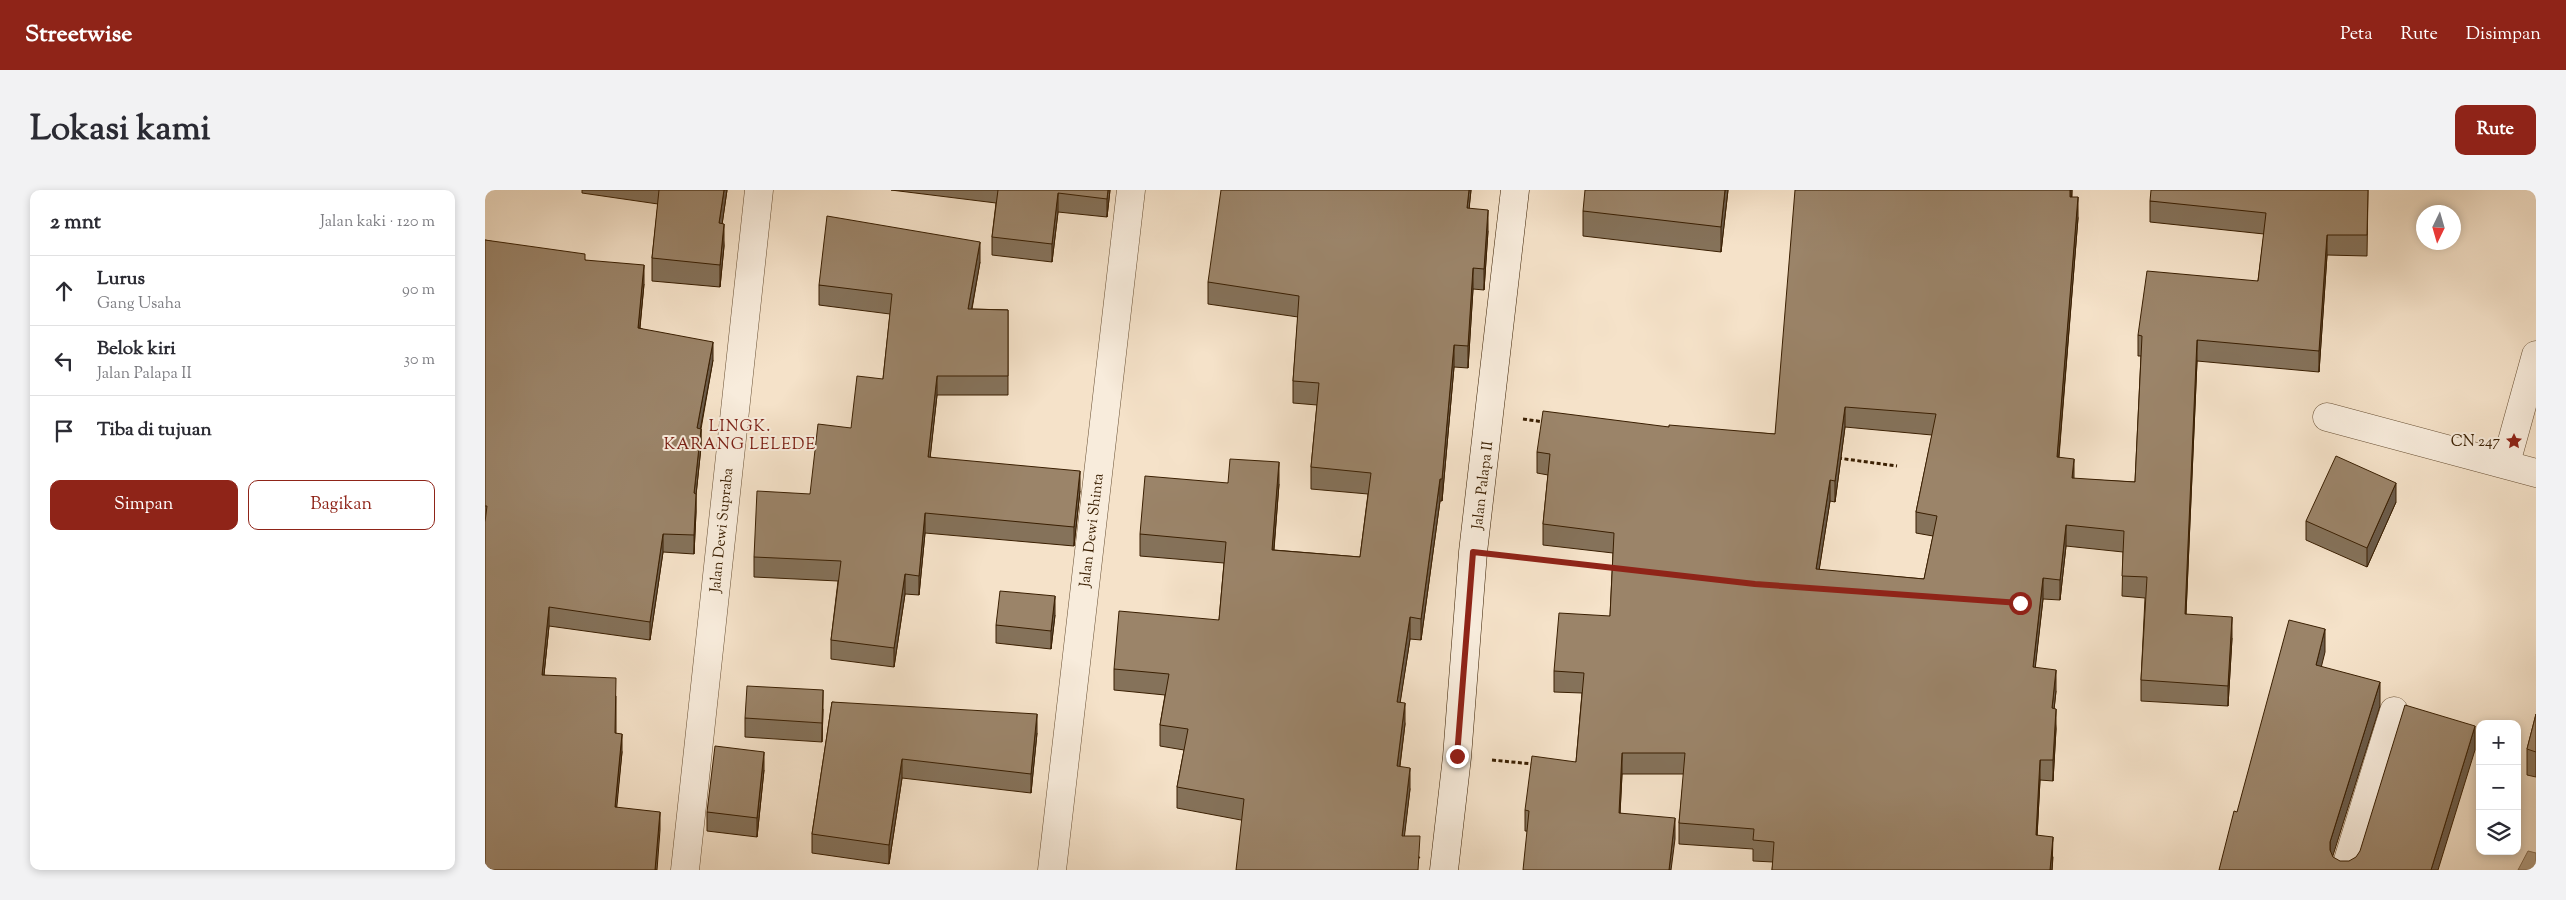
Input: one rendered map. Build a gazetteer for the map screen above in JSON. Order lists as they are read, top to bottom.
{
  "streets": {
    "street": ["Jalan Palapa II", "Jalan Dewi Supraba", "Jalan Dewi Shinta"]
  },
  "districts": ["LINGK. KARANG LELEDE"],
  "places": {
    "place": ["CN 247"]
  },
  "north": "bottom",
  "page": {
    "header": "Streetwise",
    "nav": ["Peta", "Rute", "Disimpan"],
    "title": "Lokasi kami",
    "buttons": [
      "Rute",
      ["Simpan", "Bagikan"]
    ],
    "heading": ["2 mnt", "Jalan kaki · 120 m"],
    "list": [
      ["Lurus", "Gang Usaha", "90 m"],
      ["Belok kiri", "Jalan Palapa II", "30 m"],
      "Tiba di tujuan"
    ],
    "map_buttons": ["+", "−"]
  }
}
